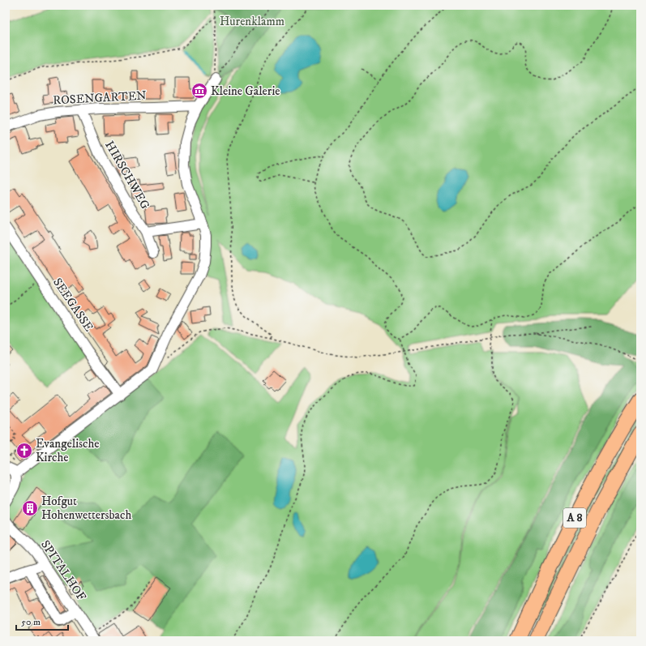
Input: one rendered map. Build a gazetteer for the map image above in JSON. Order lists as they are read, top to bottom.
{
  "streets": {
    "highway": ["A 8"],
    "street": [
      "ROSENGARTEN",
      "HIRSCHWEG",
      "SEEGASSE",
      "SPITALHOF"
    ]
  },
  "crossings": [
    ["ROSENGARTEN", "HIRSCHWEG"]
  ],
  "parks": ["Hurenklamm"],
  "places": {
    "museum": ["Kleine Galerie"],
    "church": ["Evangelische Kirche"],
    "building": ["Hofgut Hohenwettersbach"]
  },
  "scale_bar": "50 m"
}
